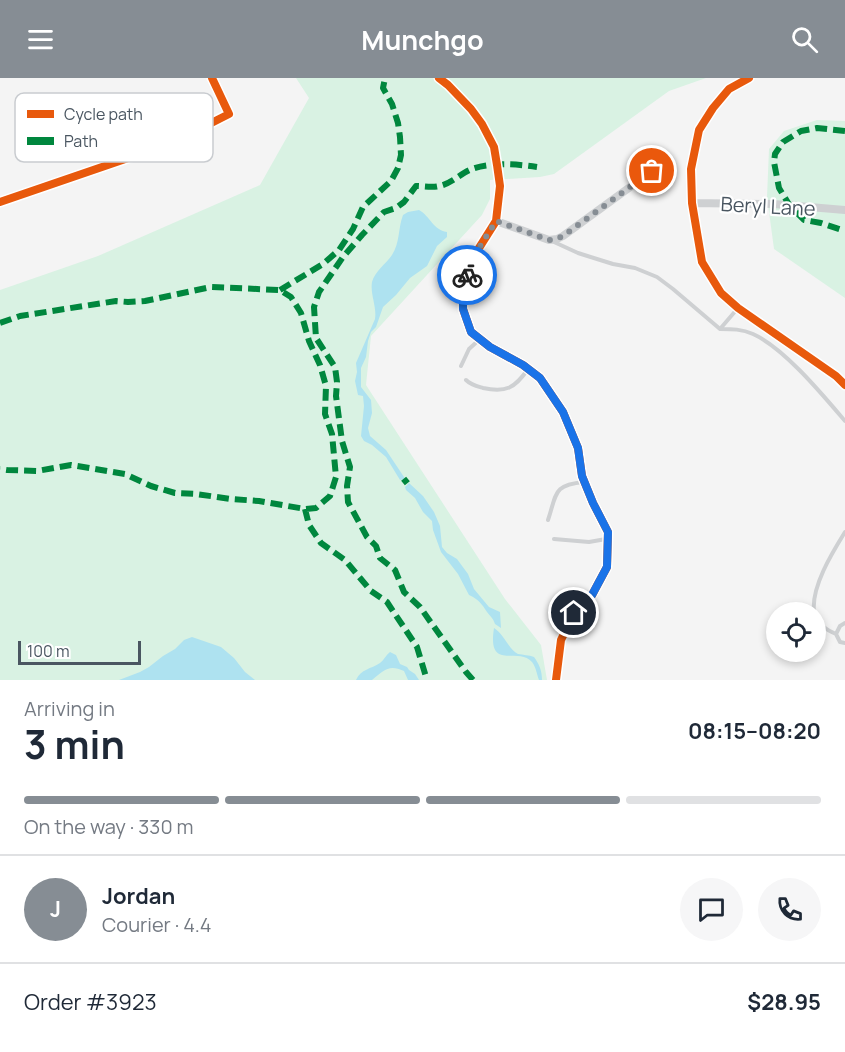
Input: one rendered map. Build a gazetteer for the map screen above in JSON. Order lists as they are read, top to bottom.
{
  "streets": {
    "street": ["Beryl Lane"]
  },
  "legend": ["Cycle path", "Path"],
  "scale_bar": "100 m",
  "page": {
    "header": "Munchgo",
    "scale": "100 m",
    "heading": ["3 min", "Arriving in", "08:15–08:20"],
    "panel": [
      "Jordan",
      "Courier · 4.4",
      "Order #3923",
      "$28.95"
    ],
    "bar": "On the way · 330 m",
    "round": "J"
  }
}
